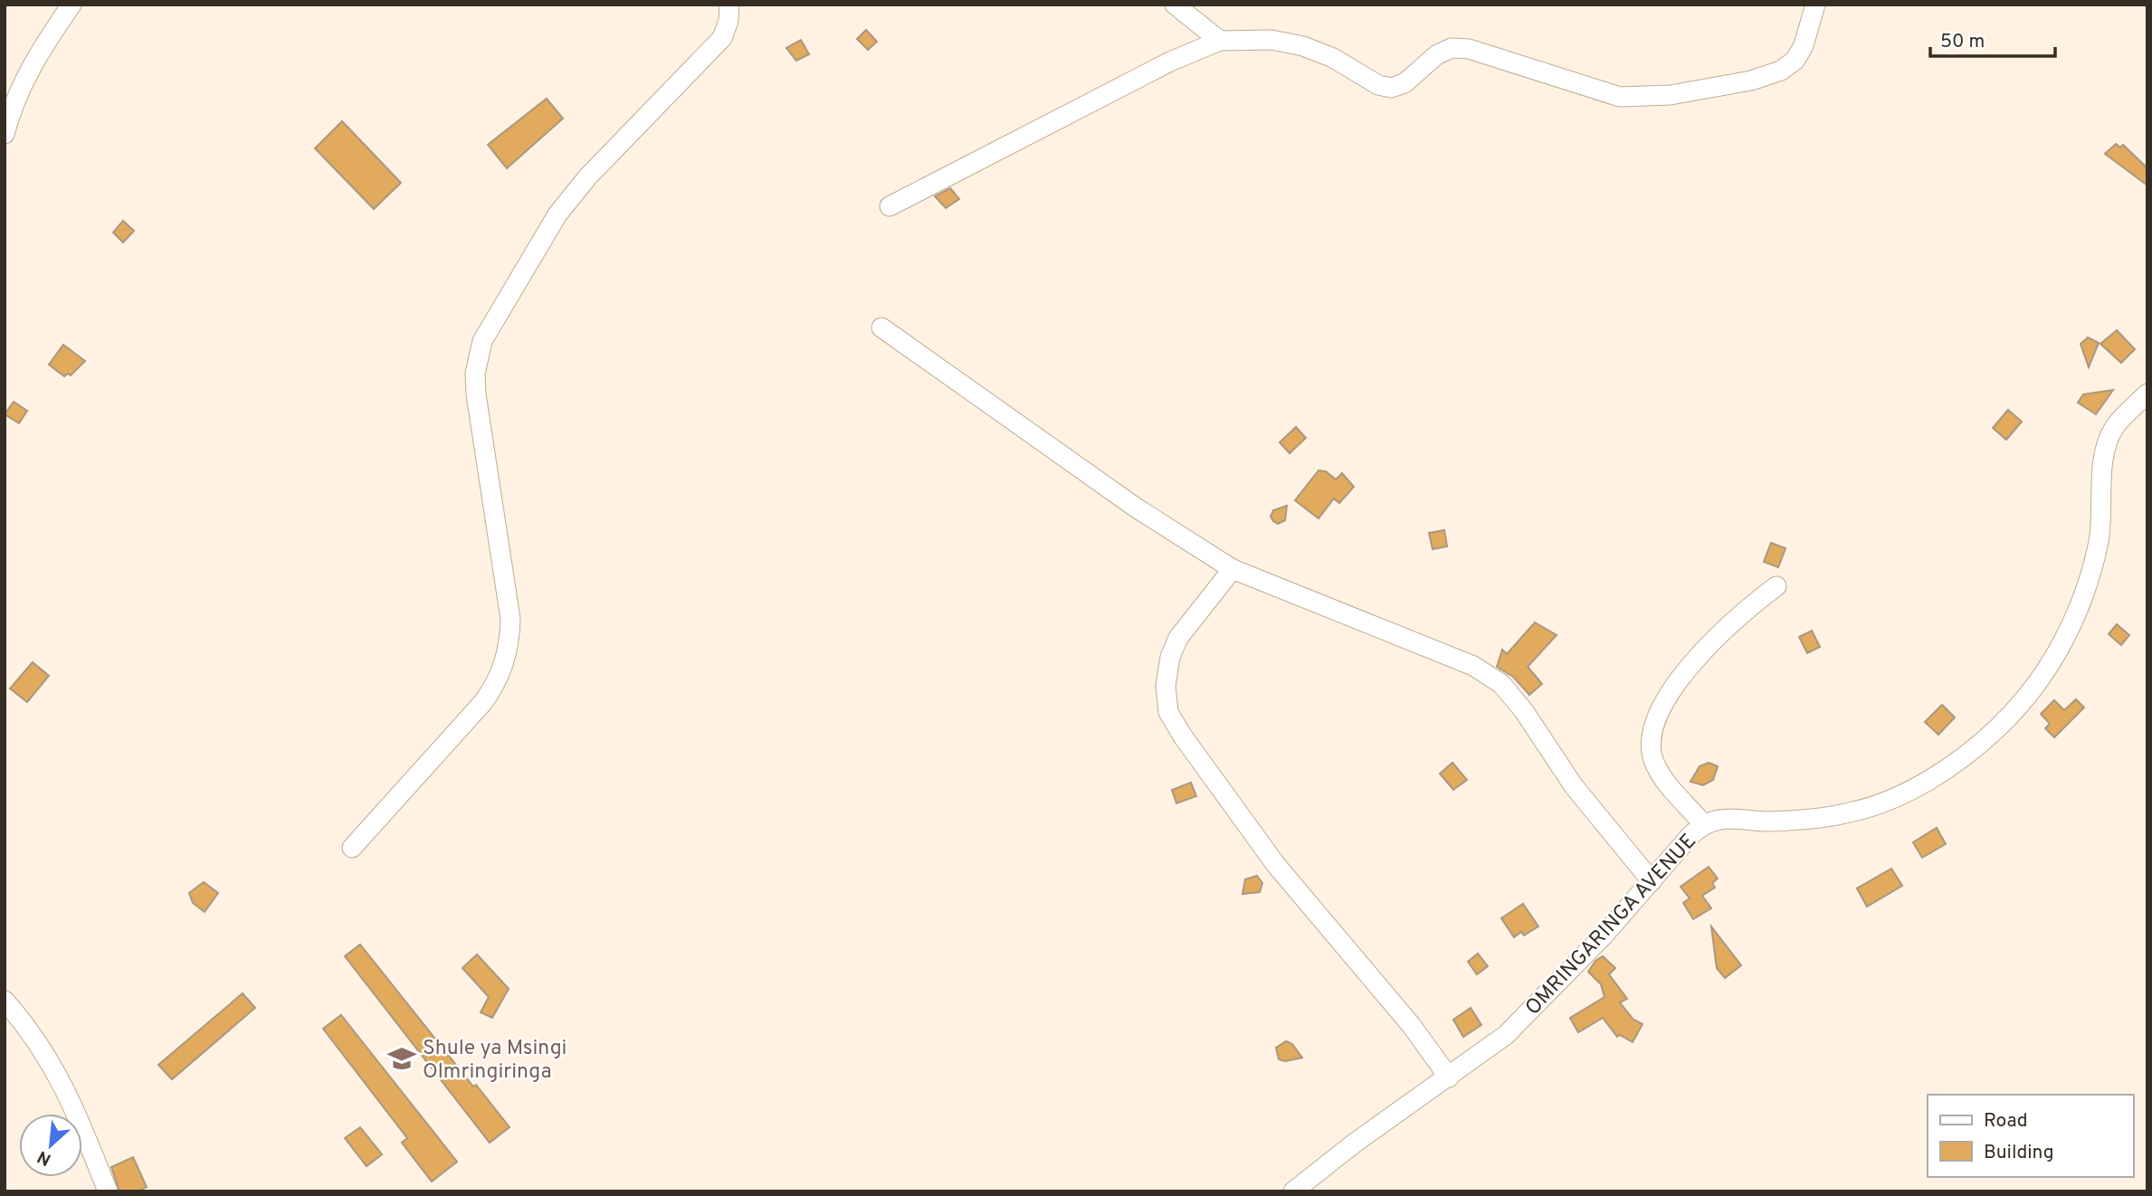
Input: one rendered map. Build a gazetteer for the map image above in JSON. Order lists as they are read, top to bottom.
{
  "streets": {
    "street": ["OMRINGARINGA AVENUE"]
  },
  "places": {
    "school or university": ["Shule ya Msingi Olmringiringa"]
  },
  "legend": ["Road", "Building"],
  "scale_bar": "50 m",
  "north": "bottom left"
}
